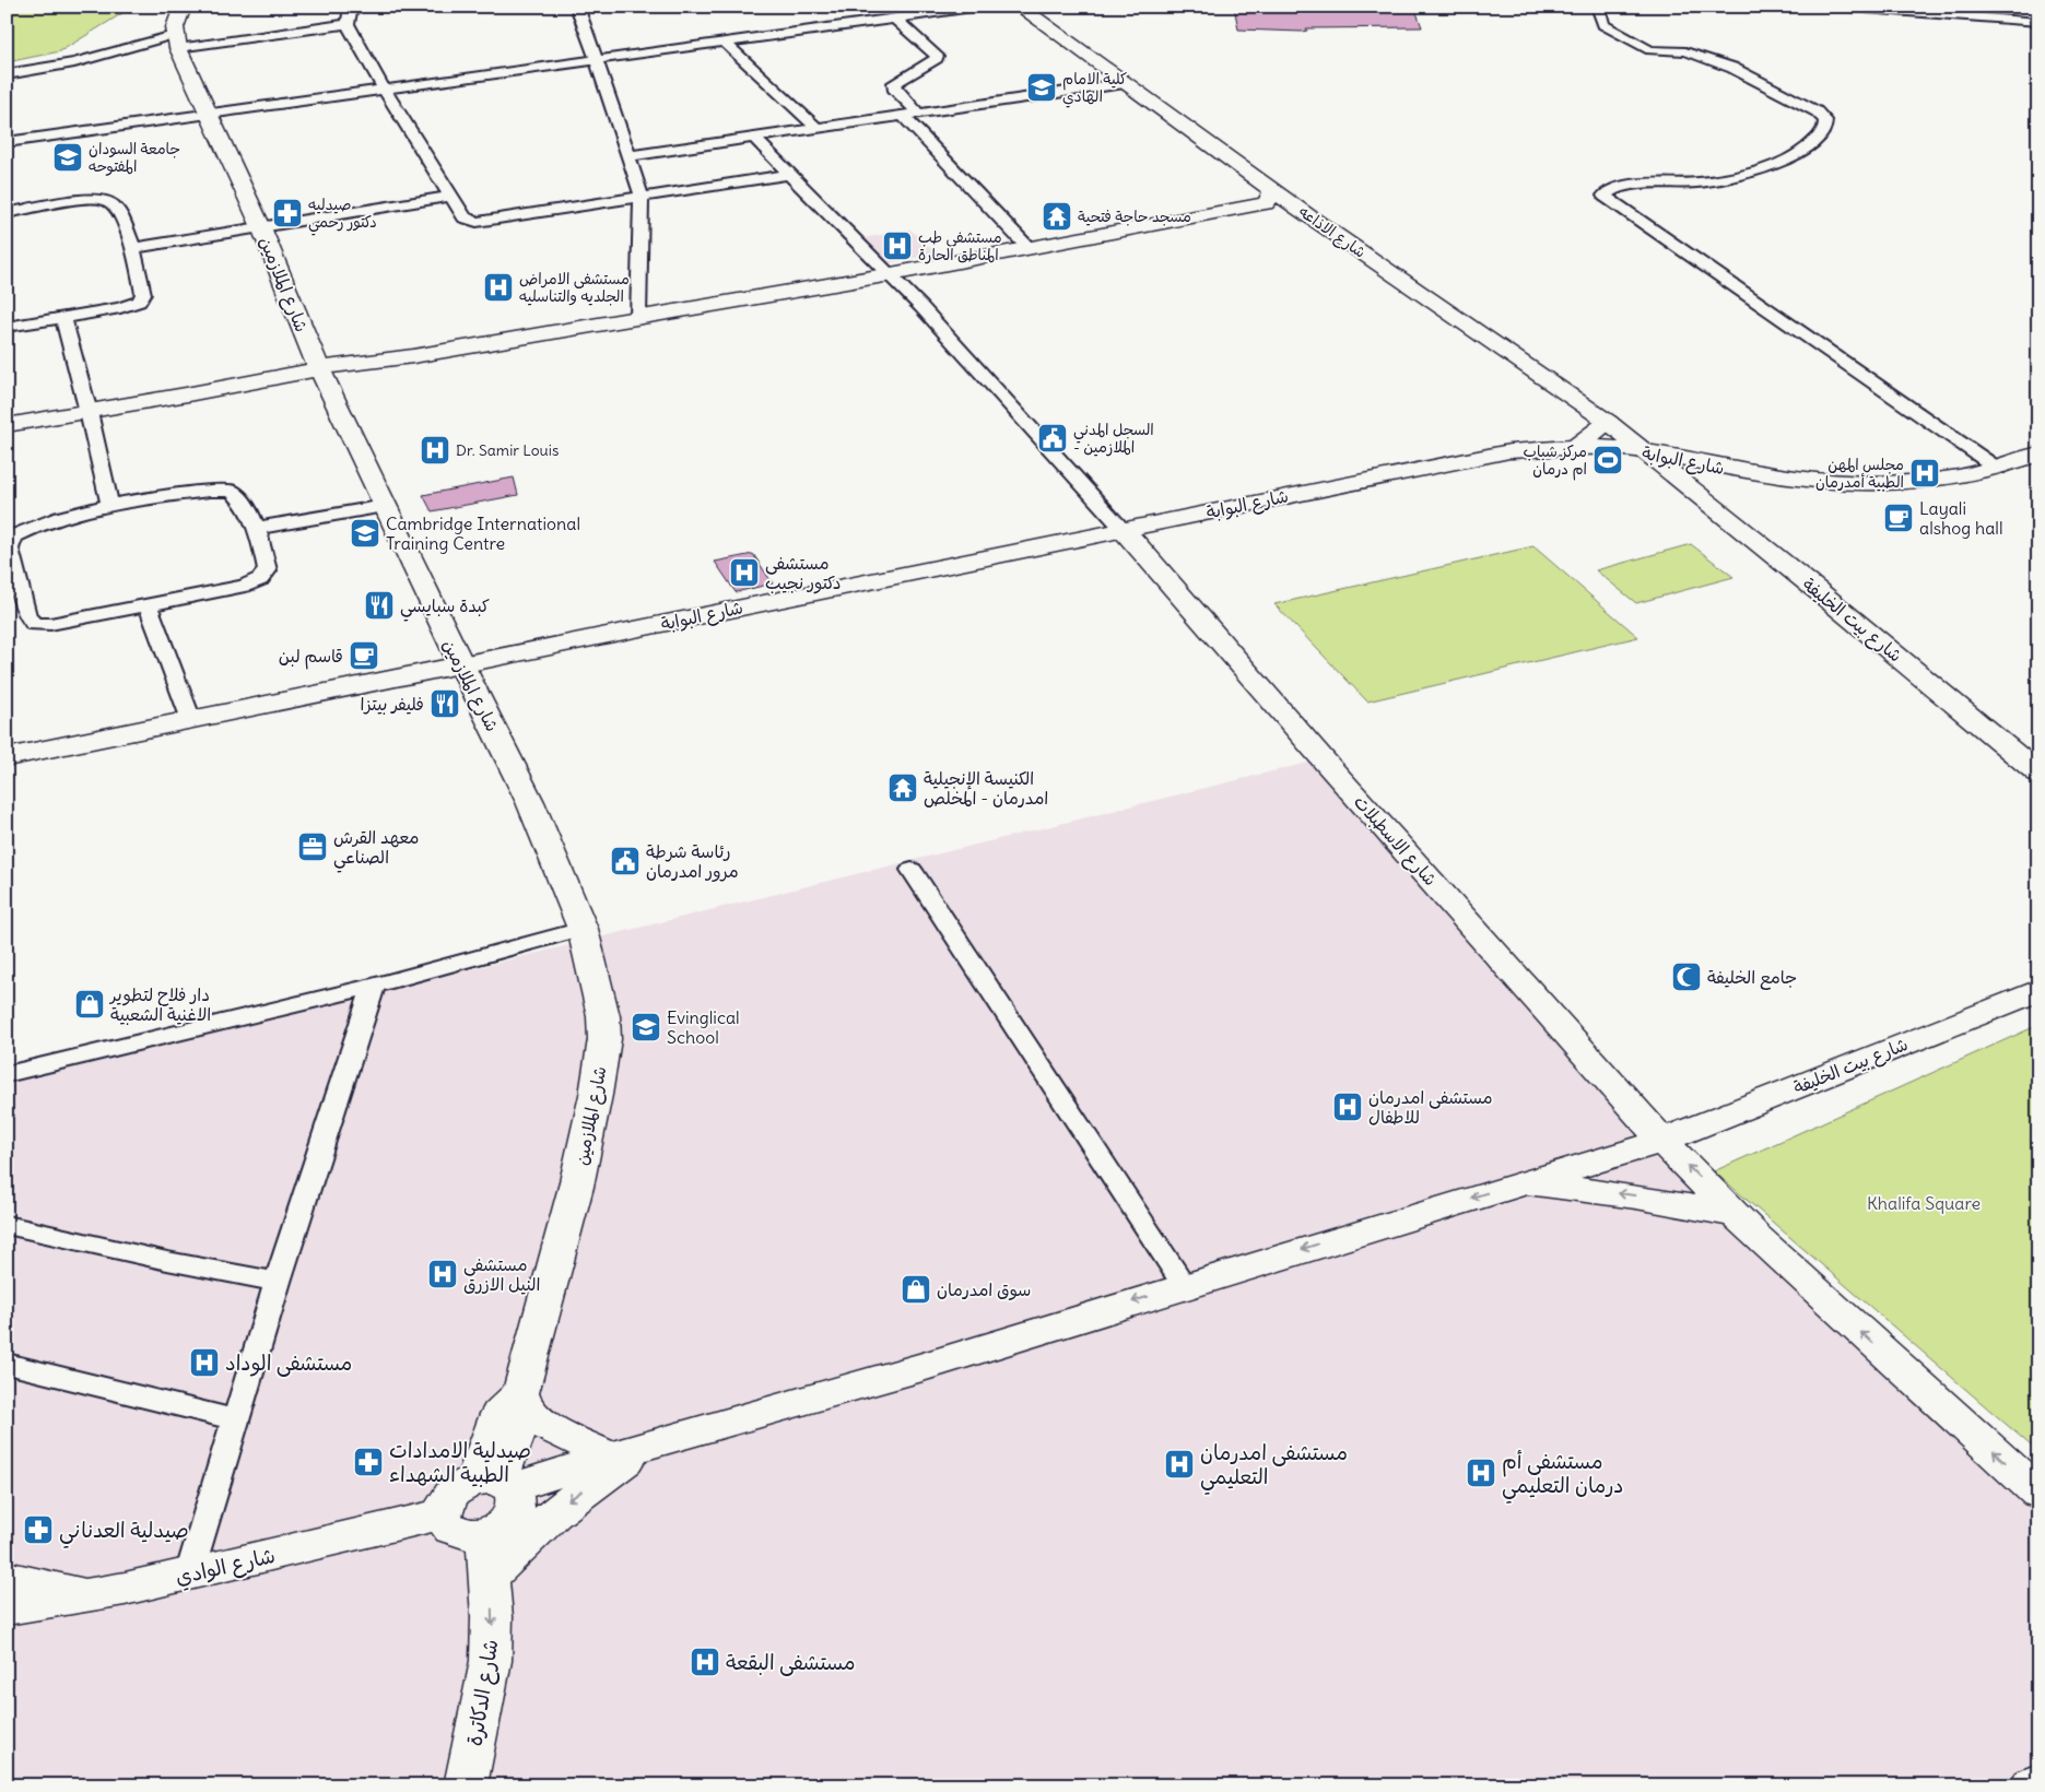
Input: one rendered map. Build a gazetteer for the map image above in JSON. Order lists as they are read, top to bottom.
{
  "streets": {
    "street": [
      "شارع الاذاعه",
      "شارع الملازمين",
      "شارع البوابة",
      "شارع بيت الخليفة",
      "شارع الاسطبلات",
      "شارع الوادي",
      "شارع الدكاترة"
    ]
  },
  "crossings": [
    ["شارع الاذاعه", "شارع البوابة"],
    ["شارع الاذاعه", "شارع بيت الخليفة"],
    ["شارع الملازمين", "شارع البوابة"],
    ["شارع الملازمين", "شارع بيت الخليفة"],
    ["شارع الملازمين", "شارع الوادي"],
    ["شارع الملازمين", "شارع الدكاترة"],
    ["شارع البوابة", "شارع بيت الخليفة"],
    ["شارع البوابة", "شارع الاسطبلات"],
    ["شارع بيت الخليفة", "شارع الاسطبلات"],
    ["شارع بيت الخليفة", "شارع الوادي"],
    ["شارع بيت الخليفة", "شارع الدكاترة"],
    ["شارع الوادي", "شارع الدكاترة"]
  ],
  "one_way": ["شارع بيت الخليفة", "شارع الاسطبلات", "شارع الدكاترة"],
  "parks": ["Khalifa Square"],
  "places": {
    "school or university": [
      "كلية الامام الهادي",
      "جامعة السودان المفتوحه",
      "Cambridge International Training Centre",
      "Evinglical School"
    ],
    "pharmacy": ["صيدليه دكتور رحمي", "صيدلية الامدادات الطبية الشهداء", "صيدلية العدناني"],
    "temple": ["مسجد حاجة فتحية", "الكنيسة الإنجيلية امدرمان - المخلص"],
    "hospital": [
      "مستشفى طب المناطق الحارة",
      "مستشفى الامراض الجلديه والتناسليه",
      "Dr. Samir Louis",
      "مجلس المهن الطبية أمدرمان",
      "مستشفى دكتور نجيب",
      "مستشفى امدرمان للاطفال",
      "مستشفى النيل الازرق",
      "مستشفى الوداد",
      "مستشفى امدرمان التعليمي",
      "مستشفى أم درمان التعليمي",
      "مستشفى البقعة"
    ],
    "public building": ["السجل المدني - الملازمين", "رئاسة شرطة مرور امدرمان"],
    "sports": ["مركز شباب ام درمان"],
    "cafe": ["Layali alshog hall", "قاسم لبن"],
    "restaurant": ["كبدة سبايسي", "فليفر بيتزا"],
    "office": ["معهد القرش الصناعي"],
    "mosque": ["جامع الخليفة"],
    "shop": ["دار فلاح لتطوير الاغنية الشعبية", "سوق امدرمان"]
  }
}
